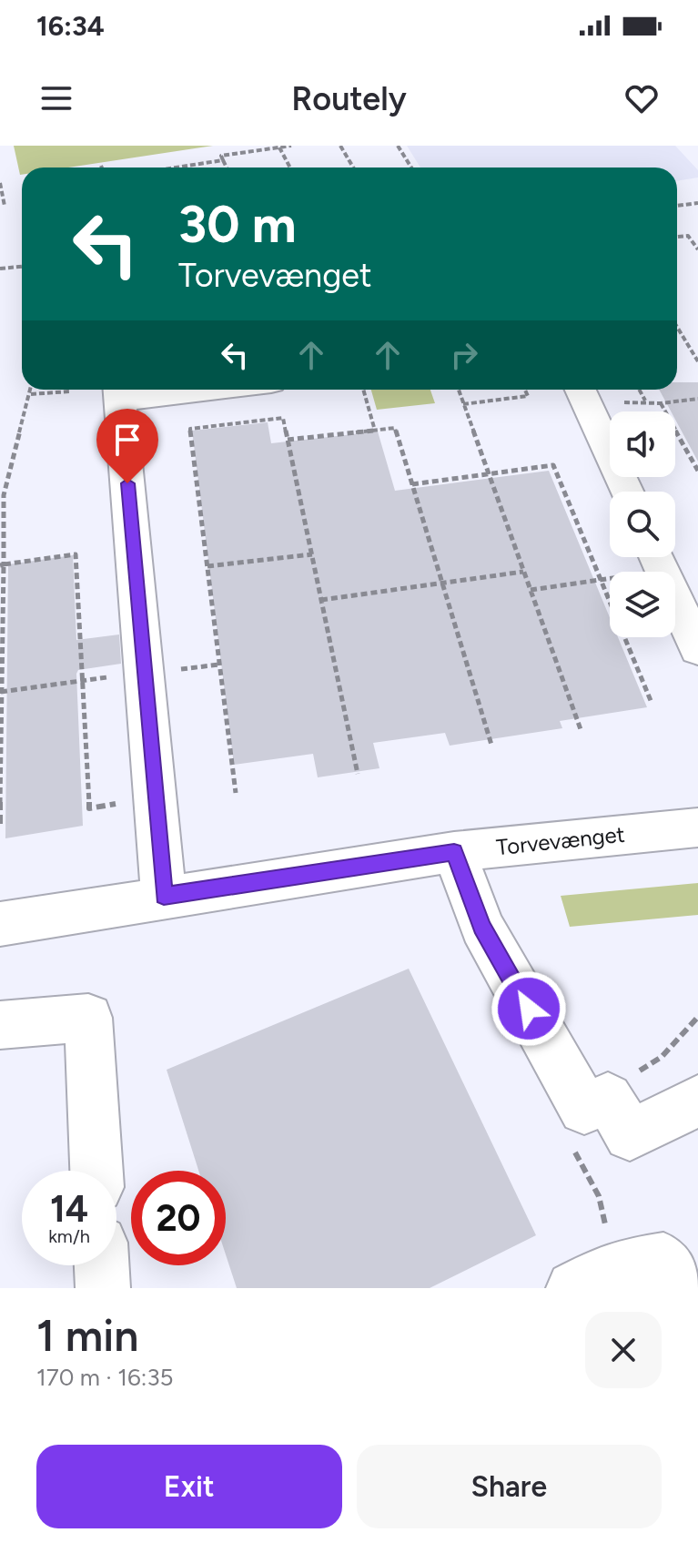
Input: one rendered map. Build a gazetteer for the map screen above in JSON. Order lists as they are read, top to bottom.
{
  "streets": {
    "street": ["Torvevænget"]
  },
  "page": {
    "status": "16:34",
    "header": "Routely",
    "turn": ["30 m", "Torvevænget"],
    "speed": "14 km/h",
    "limit": "20",
    "heading": ["1 min", "170 m · 16:35"],
    "buttons": ["Exit", "Share"]
  }
}
